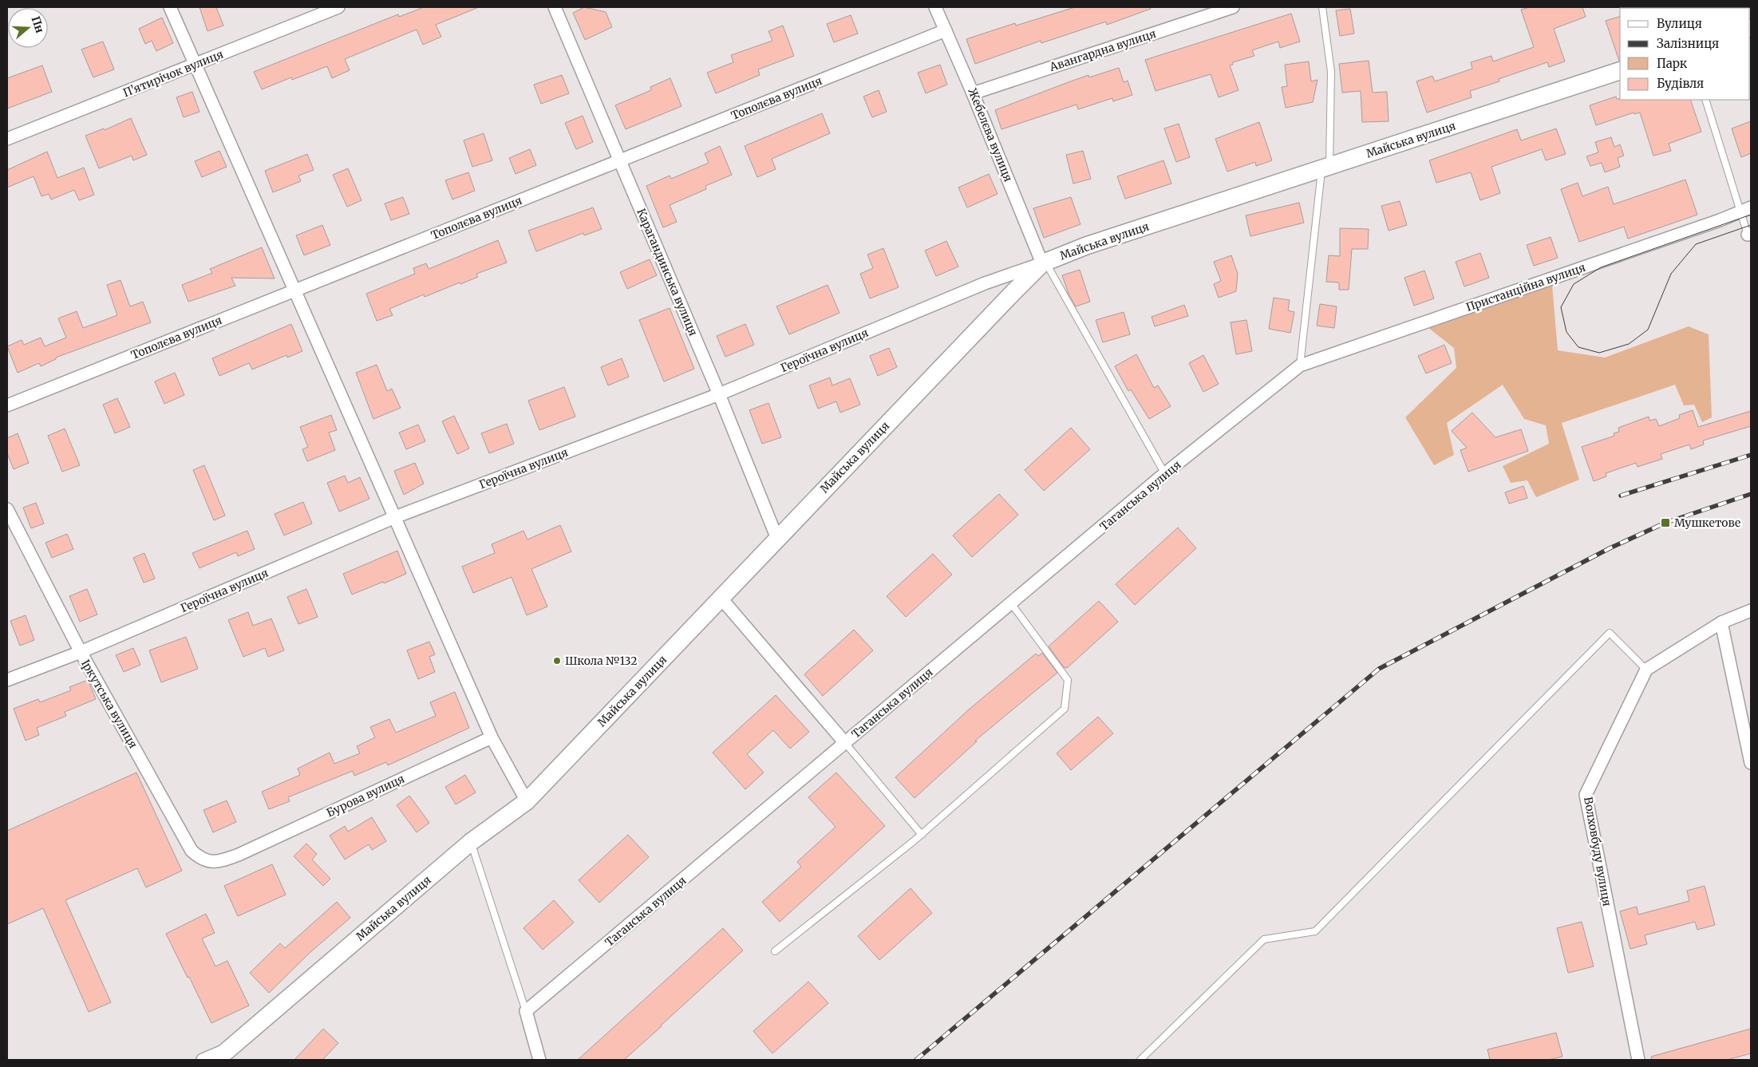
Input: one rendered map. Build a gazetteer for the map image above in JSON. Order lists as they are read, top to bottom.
{
  "streets": {
    "street": [
      "Авангардна вулиця",
      "П’ятирічок вулиця",
      "Тополєва вулиця",
      "Жебелєва вулиця",
      "Майська вулиця",
      "Карагандинська вулиця",
      "Пристанційна вулиця",
      "Героїчна вулиця",
      "Таганська вулиця",
      "Іркутська вулиця",
      "Бурова вулиця",
      "Волховбуду вулиця"
    ]
  },
  "crossings": [
    ["Авангардна вулиця", "Жебелєва вулиця"],
    ["Тополєва вулиця", "Жебелєва вулиця"],
    ["Тополєва вулиця", "Карагандинська вулиця"],
    ["Жебелєва вулиця", "Майська вулиця"],
    ["Жебелєва вулиця", "Героїчна вулиця"],
    ["Майська вулиця", "Карагандинська вулиця"],
    ["Майська вулиця", "Героїчна вулиця"],
    ["Карагандинська вулиця", "Героїчна вулиця"],
    ["Пристанційна вулиця", "Таганська вулиця"],
    ["Героїчна вулиця", "Іркутська вулиця"],
    ["Іркутська вулиця", "Бурова вулиця"]
  ],
  "places": {
    "transit": ["Мушкетове"],
    "other": ["Школа №132"]
  },
  "legend": [
    "Вулиця",
    "Залізниця",
    "Парк",
    "Будівля"
  ],
  "north": "right"
}
